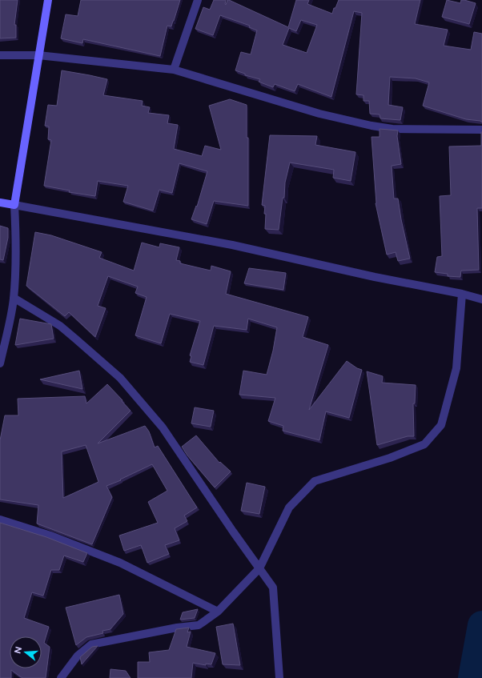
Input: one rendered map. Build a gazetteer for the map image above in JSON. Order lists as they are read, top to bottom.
{
  "north": "left"
}
